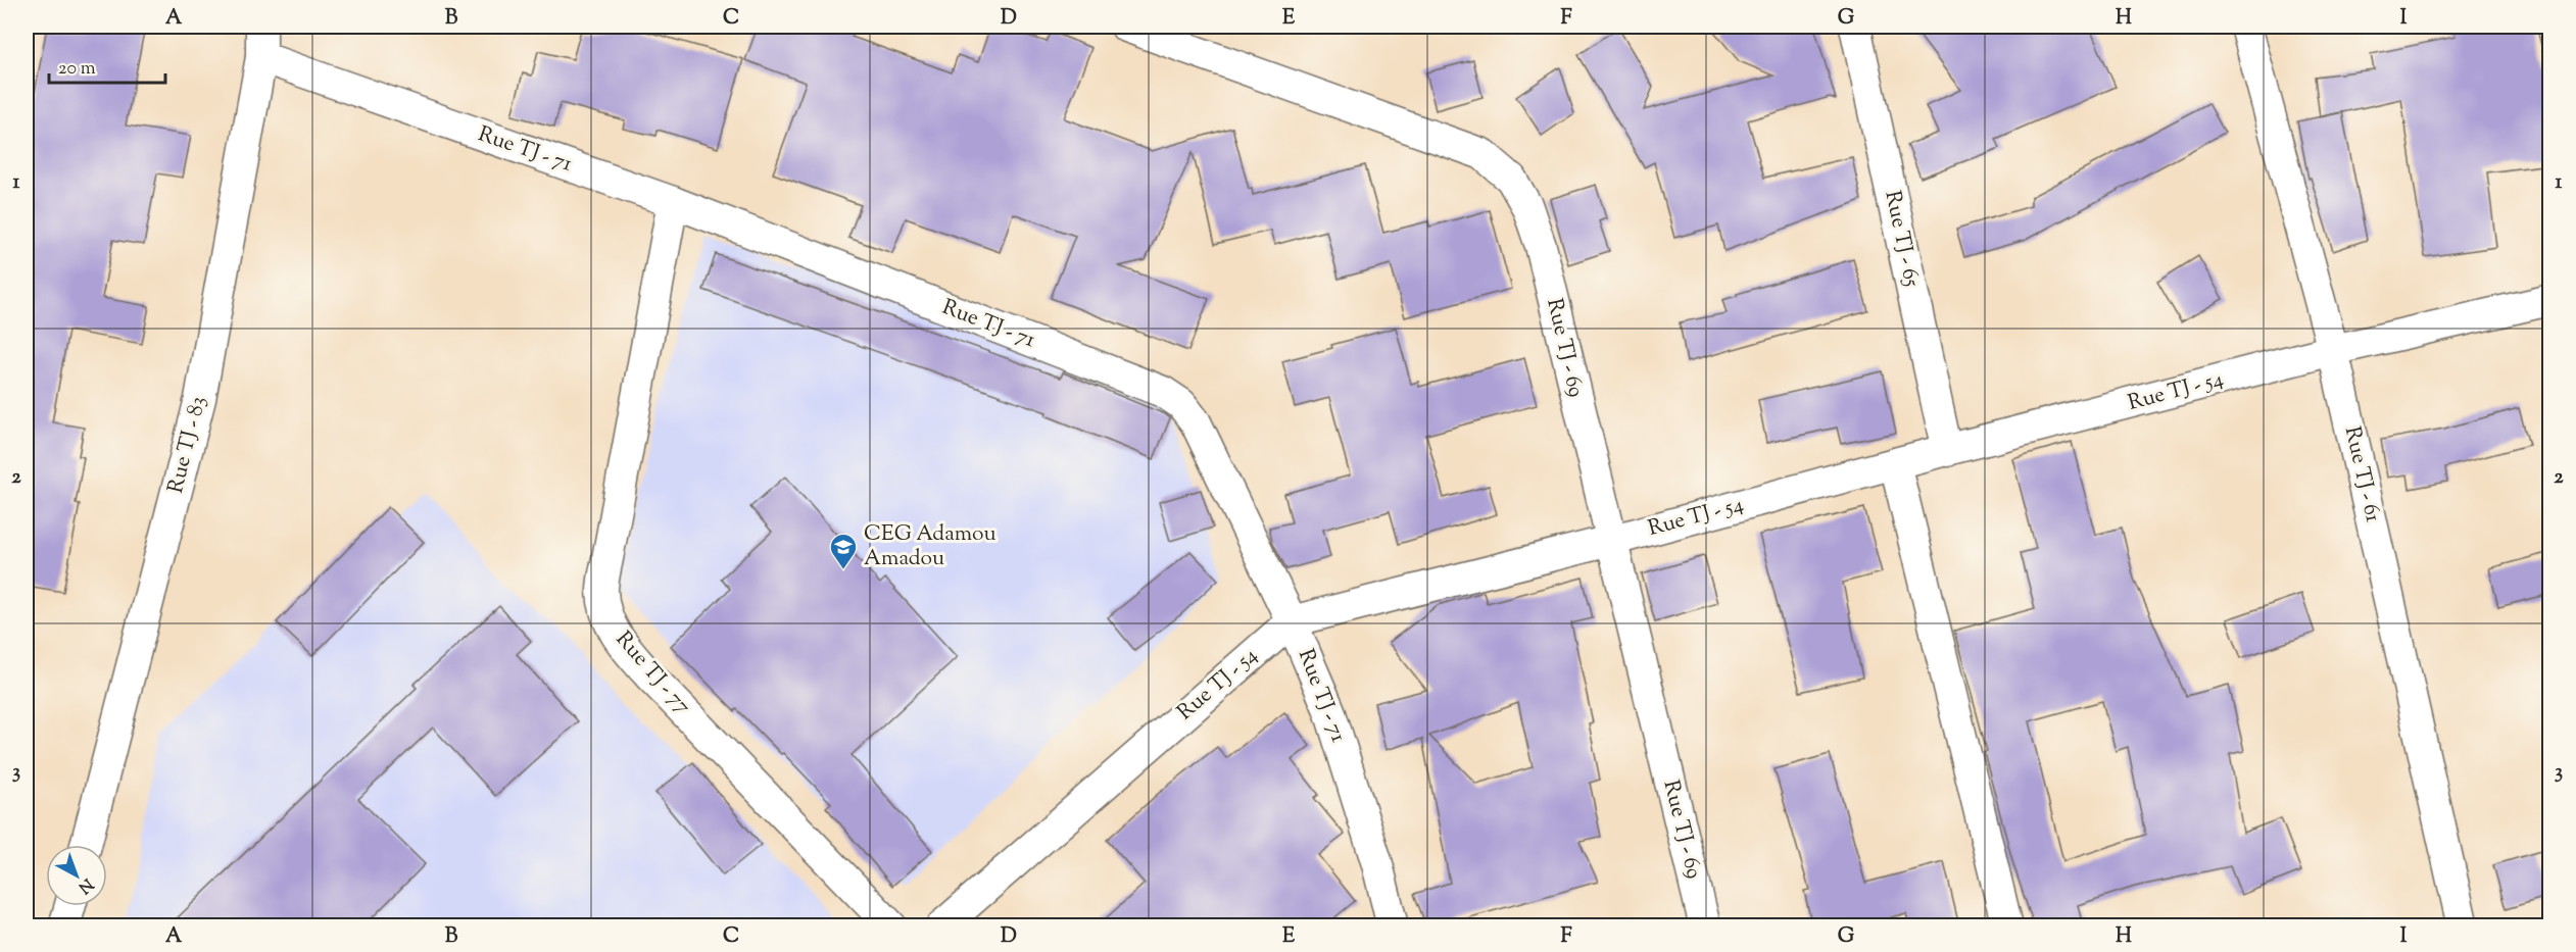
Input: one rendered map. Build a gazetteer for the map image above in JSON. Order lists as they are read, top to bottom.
{
  "streets": {
    "street": [
      "Rue TJ - 71",
      "Rue TJ - 65",
      "Rue TJ - 69",
      "Rue TJ - 54",
      "Rue TJ - 83",
      "Rue TJ - 61",
      "Rue TJ - 77"
    ]
  },
  "crossings": [
    ["Rue TJ - 71", "Rue TJ - 54"],
    ["Rue TJ - 71", "Rue TJ - 83"],
    ["Rue TJ - 71", "Rue TJ - 77"],
    ["Rue TJ - 65", "Rue TJ - 54"],
    ["Rue TJ - 69", "Rue TJ - 54"],
    ["Rue TJ - 54", "Rue TJ - 61"]
  ],
  "places": {
    "school or university": ["CEG Adamou Amadou"]
  },
  "scale_bar": "20 m",
  "north": "bottom right",
  "grid": {
    "columns": [
      "A",
      "B",
      "C",
      "D",
      "E",
      "F",
      "G",
      "H",
      "I"
    ],
    "rows": ["1", "2", "3"]
  }
}
